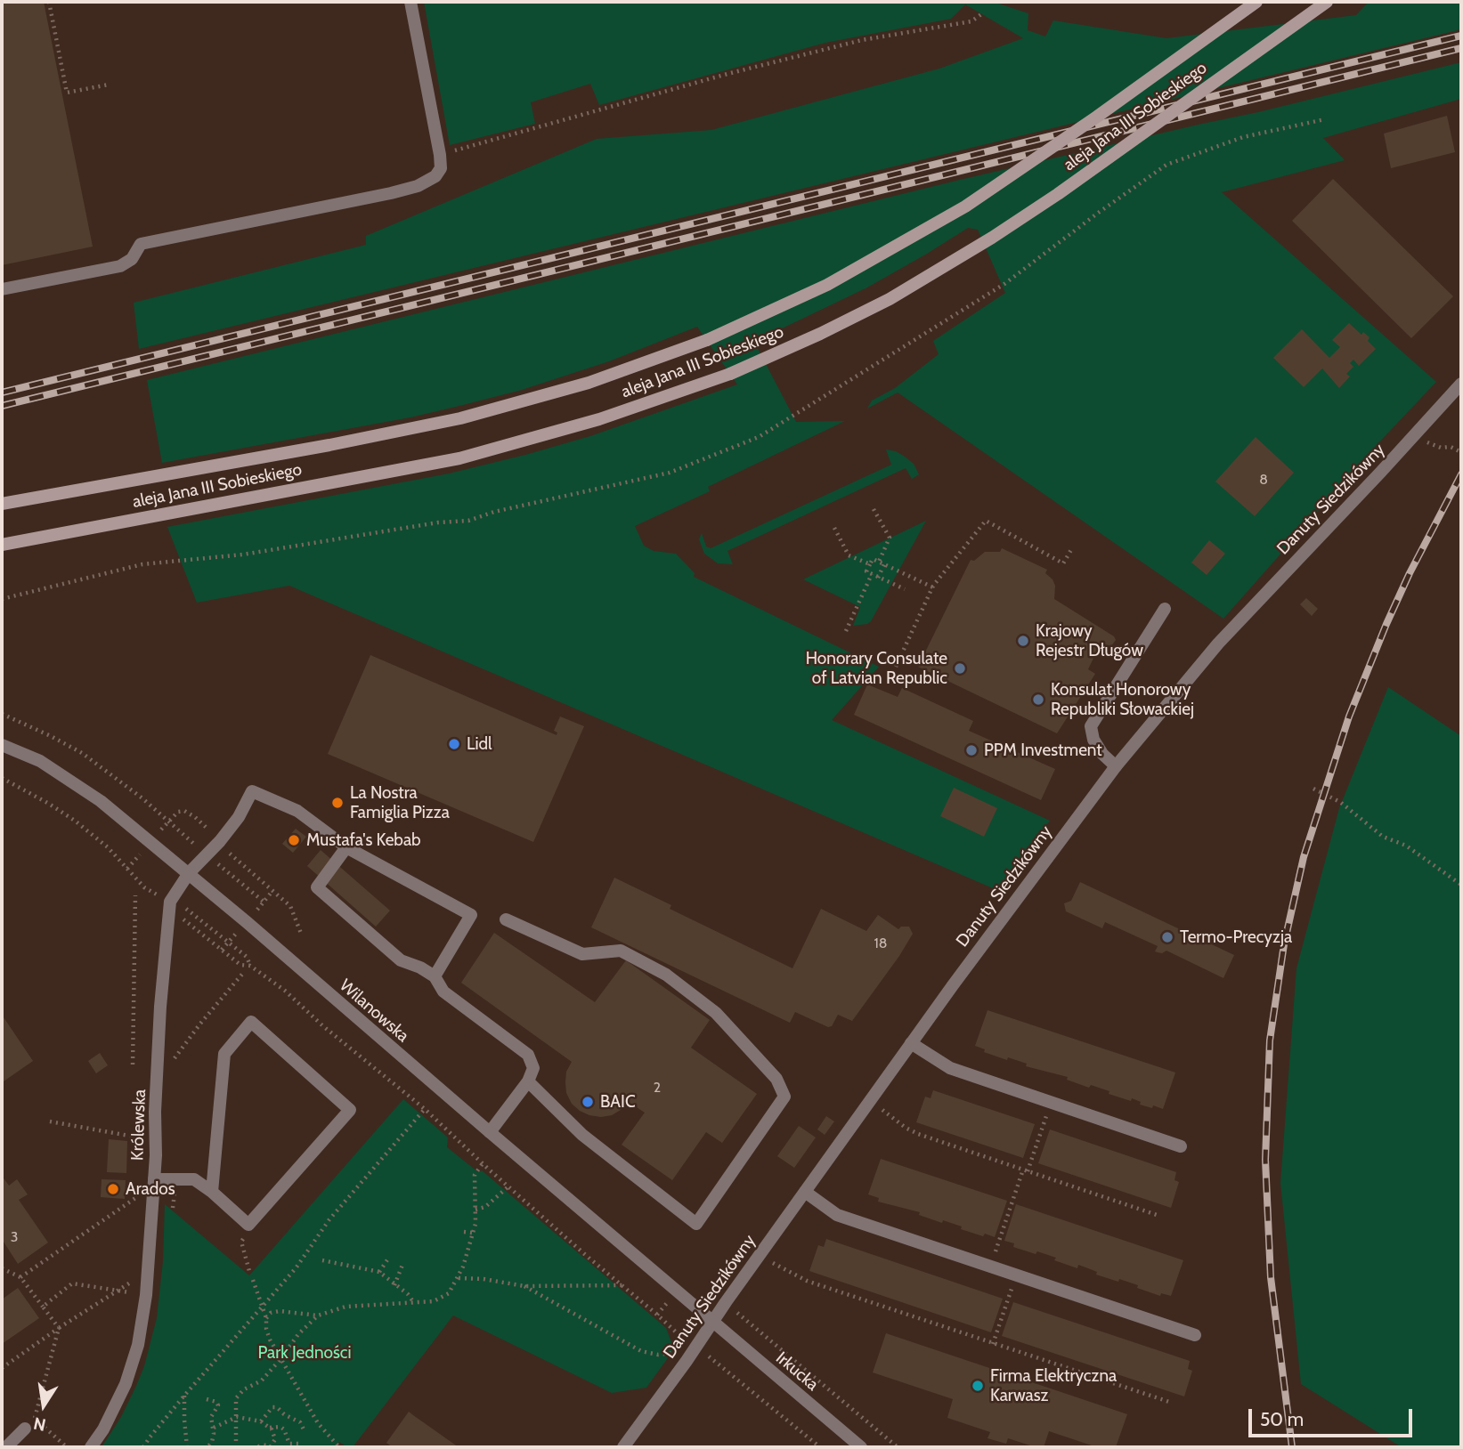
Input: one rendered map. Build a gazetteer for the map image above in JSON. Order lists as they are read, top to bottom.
{
  "streets": {
    "main road": ["aleja Jana III Sobieskiego"],
    "street": [
      "Danuty Siedzikówny",
      "Wilanowska",
      "Królewska",
      "Irkucka"
    ]
  },
  "crossings": [
    ["Danuty Siedzikówny", "Wilanowska"],
    ["Danuty Siedzikówny", "Irkucka"],
    ["Wilanowska", "Królewska"],
    ["Wilanowska", "Irkucka"]
  ],
  "parks": ["Park Jedności"],
  "places": [
    "Krajowy Rejestr Długów",
    "Honorary Consulate of Latvian Republic",
    "Konsulat Honorowy Republiki Słowackiej",
    "Lidl",
    "PPM Investment",
    "La Nostra Famiglia Pizza",
    "Mustafa's Kebab",
    "Termo-Precyzja",
    "BAIC",
    "Arados",
    "Firma Elektryczna Karwasz"
  ],
  "house_numbers": [
    "8",
    "18",
    "2",
    "3"
  ],
  "scale_bar": "50 m",
  "north": "bottom"
}
